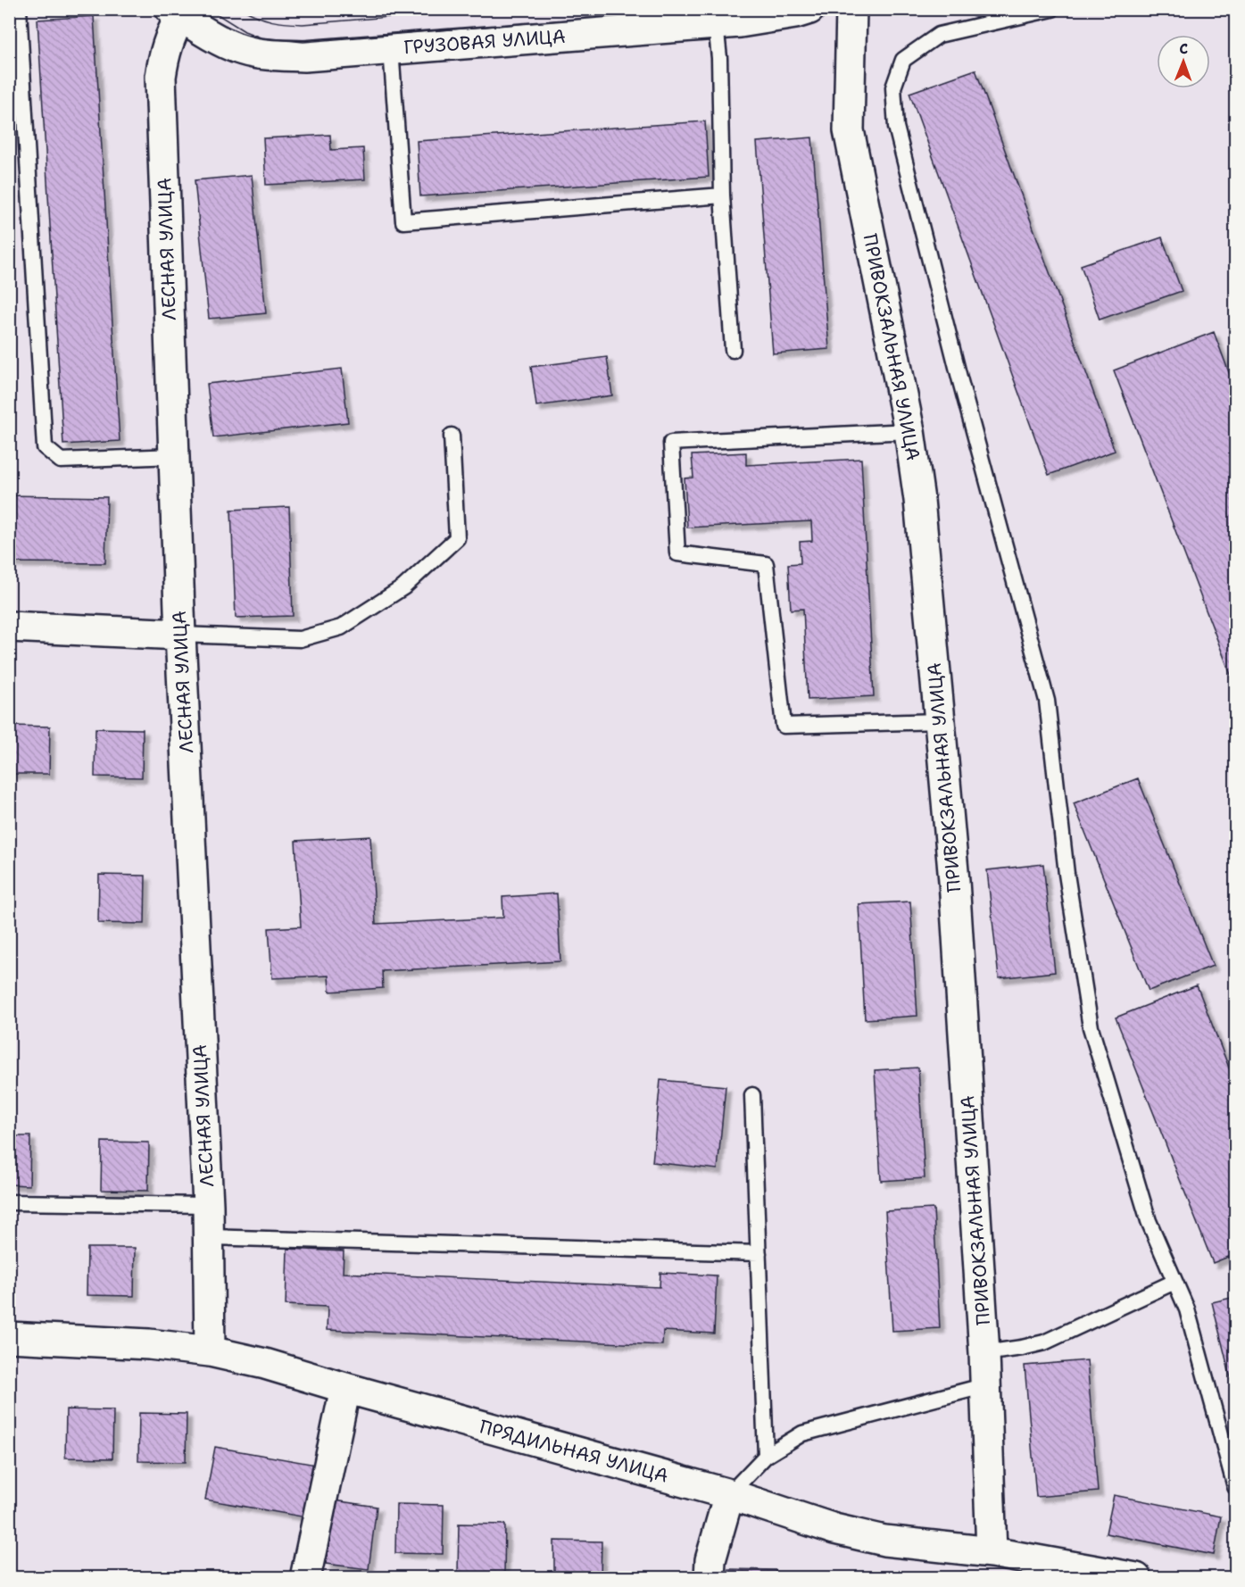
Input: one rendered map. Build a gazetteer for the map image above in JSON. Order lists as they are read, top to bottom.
{
  "streets": {
    "street": [
      "ГРУЗОВАЯ УЛИЦА",
      "ЛЕСНАЯ УЛИЦА",
      "ПРИВОКЗАЛЬНАЯ УЛИЦА",
      "ПРЯДИЛЬНАЯ УЛИЦА"
    ]
  },
  "crossings": [
    ["ГРУЗОВАЯ УЛИЦА", "ЛЕСНАЯ УЛИЦА"],
    ["ЛЕСНАЯ УЛИЦА", "ПРЯДИЛЬНАЯ УЛИЦА"],
    ["ПРИВОКЗАЛЬНАЯ УЛИЦА", "ПРЯДИЛЬНАЯ УЛИЦА"]
  ],
  "north": "top"
}
